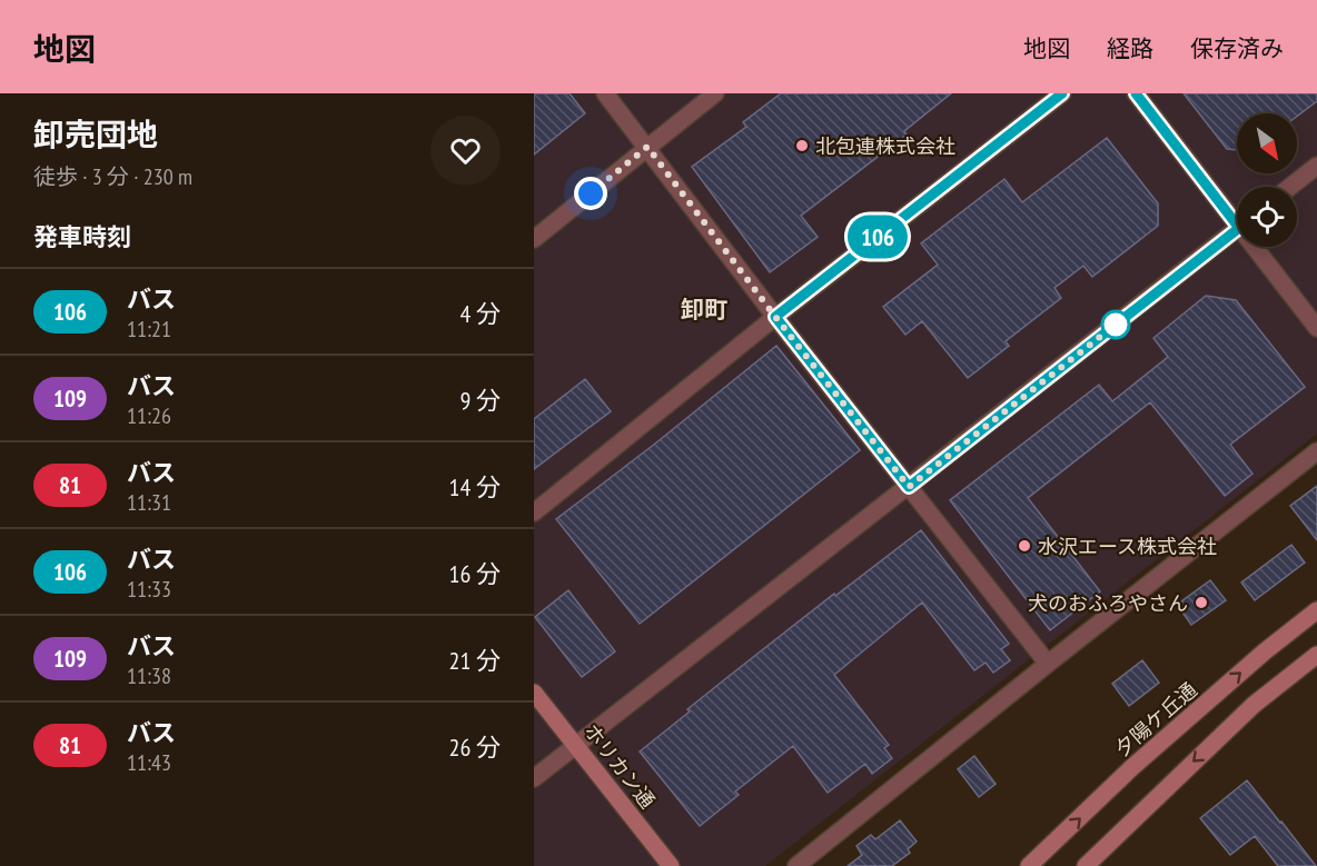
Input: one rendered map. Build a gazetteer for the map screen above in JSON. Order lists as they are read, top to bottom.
{
  "streets": {
    "street": ["夕陽ケ丘通", "ホリカン通"]
  },
  "districts": ["卸町"],
  "places": ["北包連株式会社", "水沢エース株式会社", "犬のおふろやさん"],
  "lines": ["bus line 106"],
  "north": "bottom right",
  "page": {
    "header": "地図",
    "nav": ["地図", "経路", "保存済み"],
    "heading": [
      ["卸売団地", "徒歩 · 3 分 · 230 m"],
      "発車時刻"
    ],
    "on_map": "106",
    "list": [
      {
        "mark": "106",
        "name": "バス",
        "note": "11:21",
        "value": "4 分"
      },
      {
        "mark": "109",
        "name": "バス",
        "note": "11:26",
        "value": "9 分"
      },
      {
        "mark": "81",
        "name": "バス",
        "note": "11:31",
        "value": "14 分"
      },
      {
        "mark": "106",
        "name": "バス",
        "note": "11:33",
        "value": "16 分"
      },
      {
        "mark": "109",
        "name": "バス",
        "note": "11:38",
        "value": "21 分"
      },
      {
        "mark": "81",
        "name": "バス",
        "note": "11:43",
        "value": "26 分"
      }
    ]
  }
}
